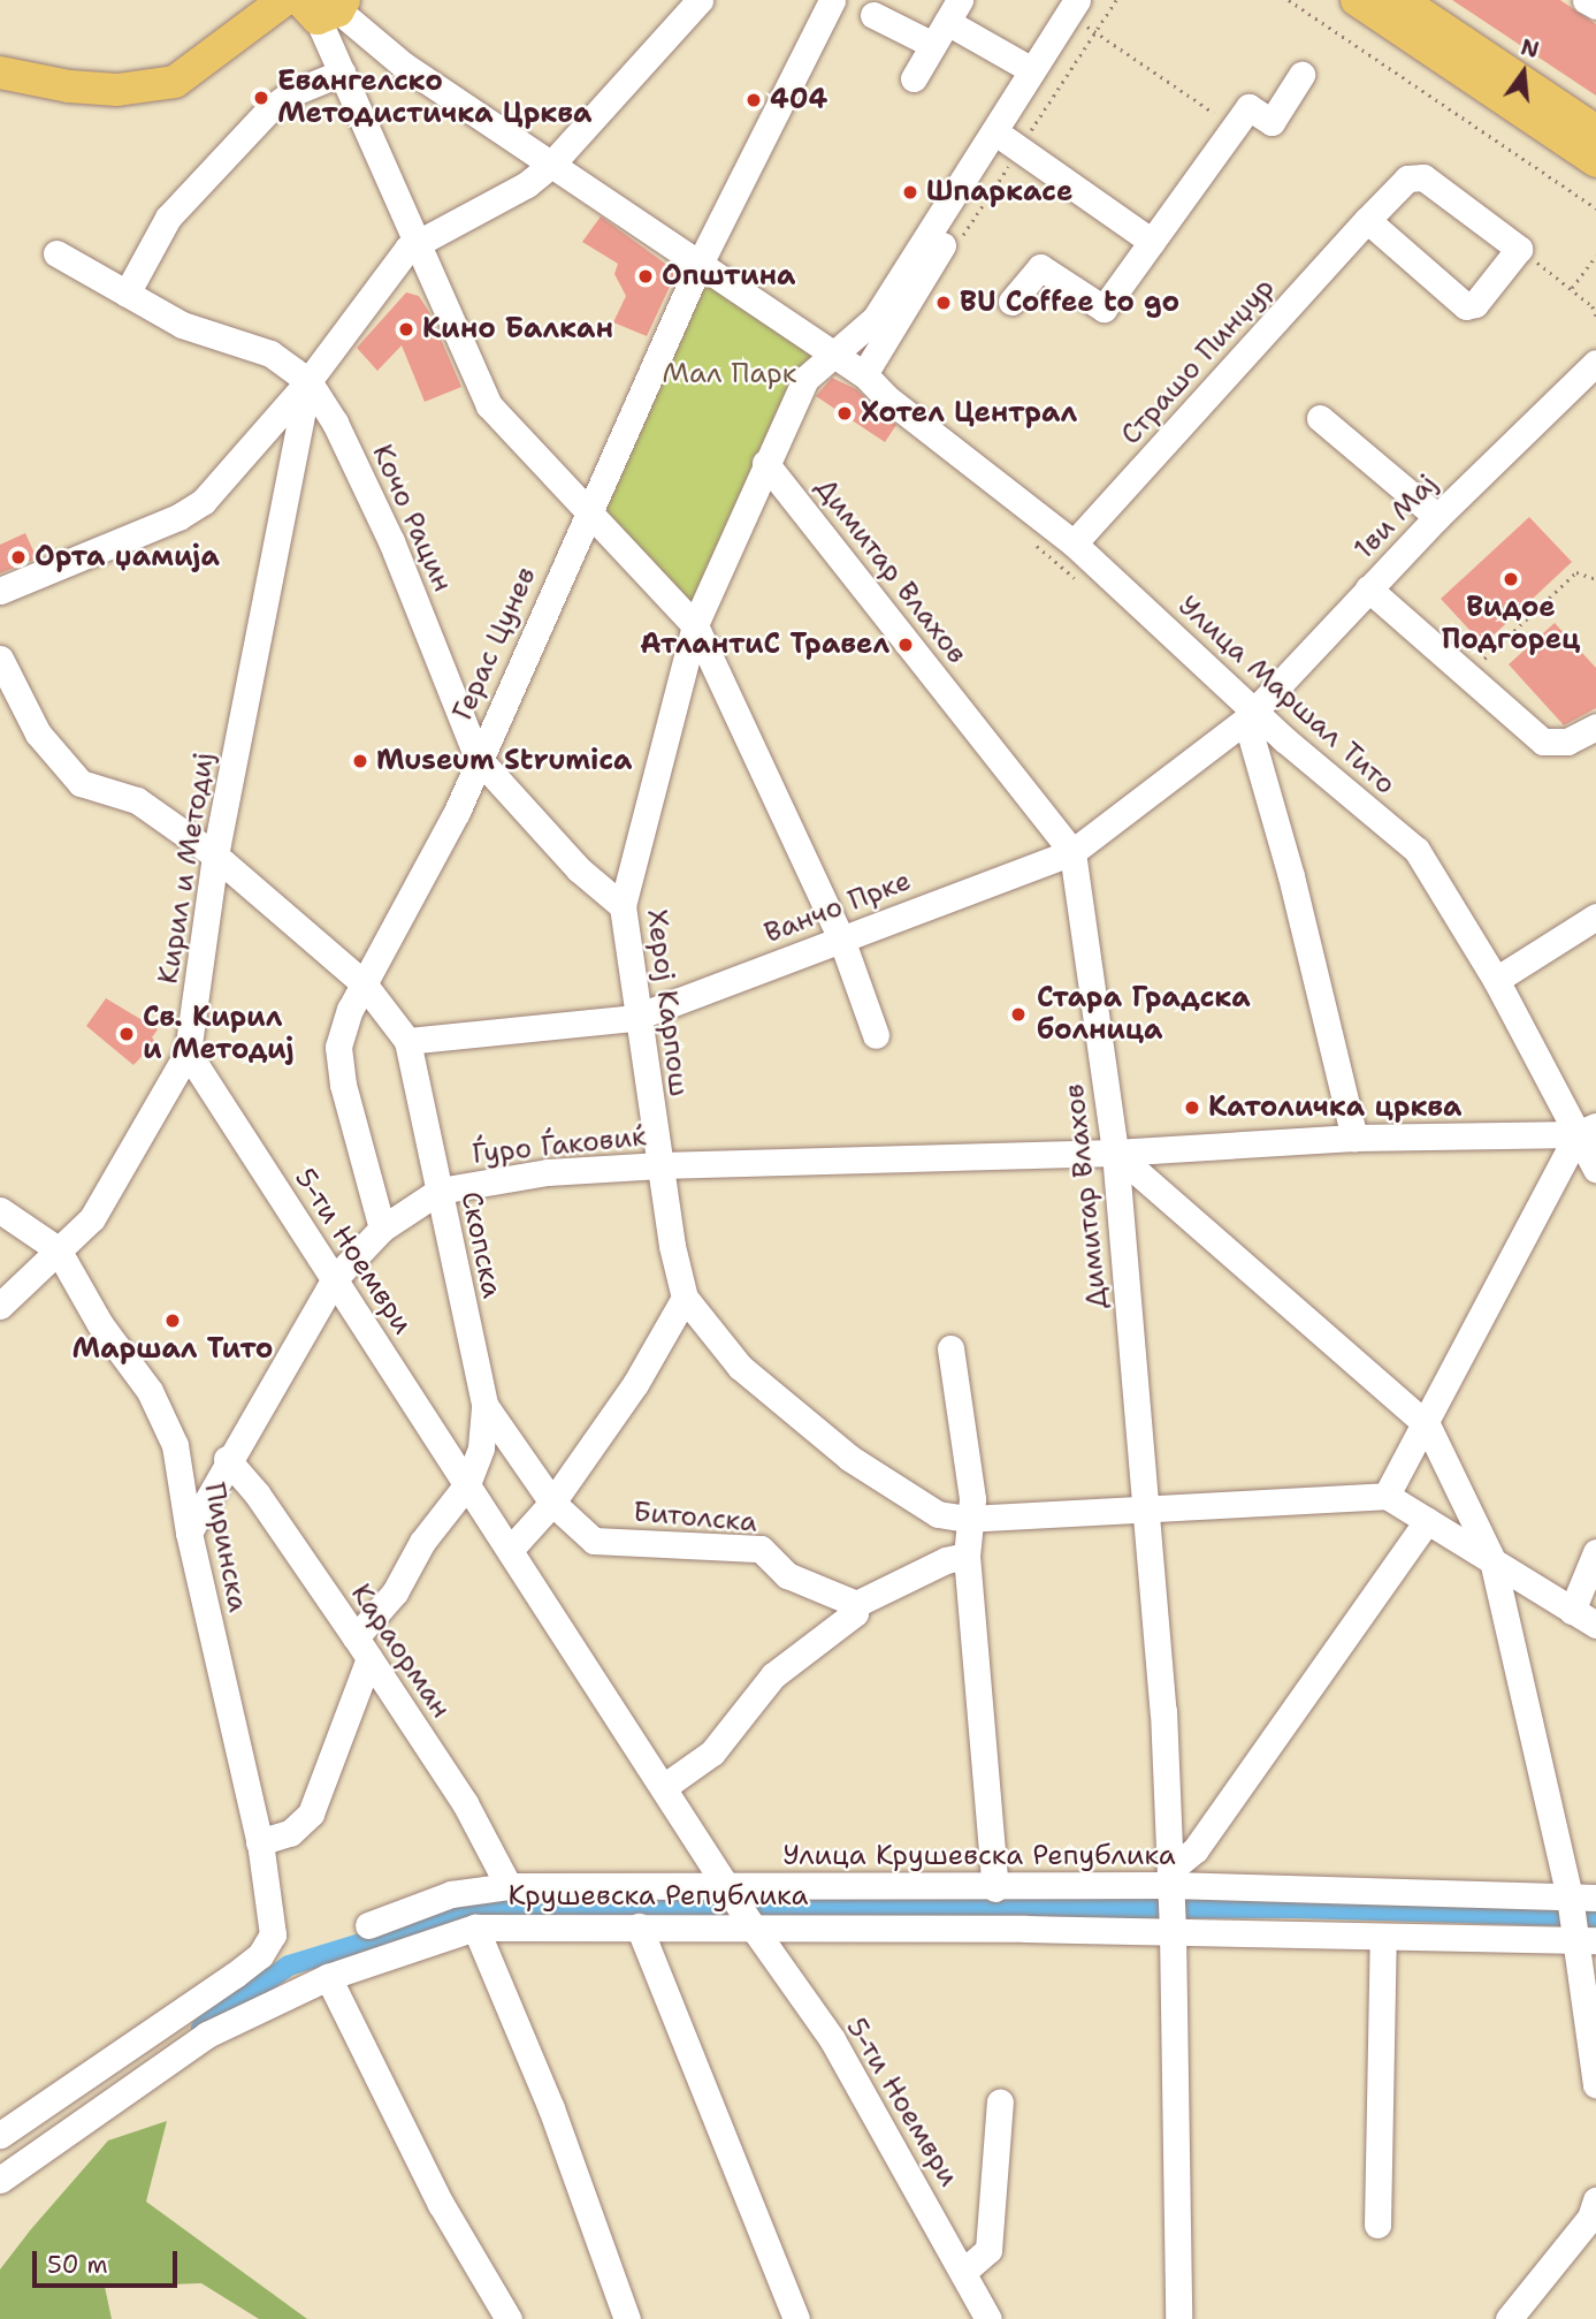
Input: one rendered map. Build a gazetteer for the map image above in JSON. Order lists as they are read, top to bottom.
{
  "streets": {
    "street": [
      "Страшо Пинџур",
      "1ви Мај",
      "Кочо Рацин",
      "Димитар Влахов",
      "Герас Цунев",
      "Улица Маршал Тито",
      "Кирил и Методиј",
      "Ванчо Прке",
      "Херој Карпош",
      "Ѓуро Ѓаковиќ",
      "Скопска",
      "5-ти Ноември",
      "Битолска",
      "Пиринска",
      "Караорман",
      "Улица Крушевска Република",
      "Крушевска Република"
    ]
  },
  "crossings": [
    ["Страшо Пинџур", "Улица Маршал Тито"],
    ["1ви Мај", "Улица Маршал Тито"],
    ["1ви Мај", "Ванчо Прке"],
    ["Кочо Рацин", "Герас Цунев"],
    ["Кочо Рацин", "Кирил и Методиј"],
    ["Кочо Рацин", "Херој Карпош"],
    ["Димитар Влахов", "Ванчо Прке"],
    ["Димитар Влахов", "Херој Карпош"],
    ["Димитар Влахов", "Ѓуро Ѓаковиќ"],
    ["Димитар Влахов", "Улица Крушевска Република"],
    ["Димитар Влахов", "Крушевска Република"],
    ["Герас Цунев", "Улица Маршал Тито"],
    ["Герас Цунев", "Ѓуро Ѓаковиќ"],
    ["Герас Цунев", "Скопска"],
    ["Улица Маршал Тито", "Ванчо Прке"],
    ["Улица Маршал Тито", "Херој Карпош"],
    ["Улица Маршал Тито", "Ѓуро Ѓаковиќ"],
    ["Кирил и Методиј", "Скопска"],
    ["Кирил и Методиј", "5-ти Ноември"],
    ["Кирил и Методиј", "Пиринска"],
    ["Ванчо Прке", "Херој Карпош"],
    ["Ванчо Прке", "Скопска"],
    ["Херој Карпош", "Ѓуро Ѓаковиќ"],
    ["Ѓуро Ѓаковиќ", "Скопска"],
    ["Ѓуро Ѓаковиќ", "5-ти Ноември"],
    ["Ѓуро Ѓаковиќ", "Пиринска"],
    ["Ѓуро Ѓаковиќ", "Караорман"],
    ["Скопска", "Битолска"],
    ["5-ти Ноември", "Улица Крушевска Република"],
    ["5-ти Ноември", "Крушевска Република"],
    ["Караорман", "Улица Крушевска Република"]
  ],
  "parks": ["Мал Парк"],
  "places": [
    "Евангелско Методистичка Црква",
    "404",
    "Шпаркасе",
    "Општина",
    "BU Coffee to go",
    "Кино Балкан",
    "Хотел Централ",
    "Орта џамија",
    "Видое Подгорец",
    "АтлантиС Травел",
    "Museum Strumica",
    "Стара Градска болница",
    "Св. Кирил и Методиј",
    "Католичка црква",
    "Маршал Тито"
  ],
  "scale_bar": "50 m",
  "north": "top"
}
